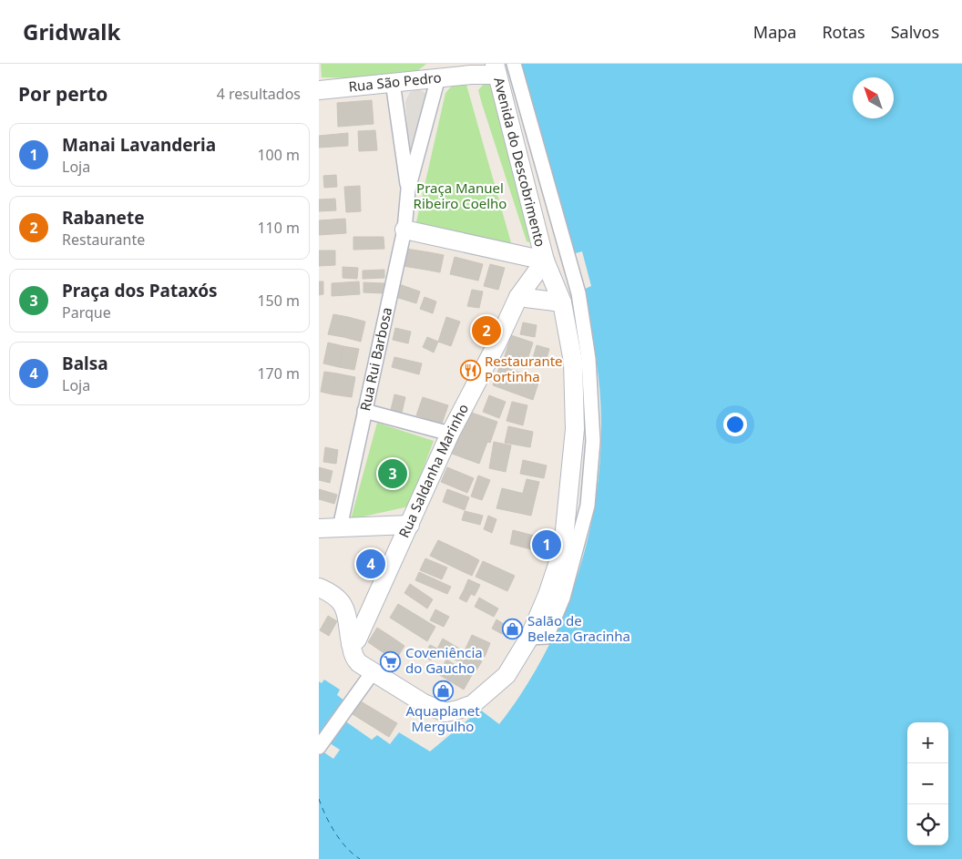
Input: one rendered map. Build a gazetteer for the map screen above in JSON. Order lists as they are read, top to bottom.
{
  "streets": {
    "main road": ["Rua São Pedro", "Avenida do Descobrimento", "Rua Saldanha Marinho"],
    "street": ["Rua Rui Barbosa"]
  },
  "crossings": [
    ["Rua São Pedro", "Avenida do Descobrimento"],
    ["Rua São Pedro", "Rua Rui Barbosa"],
    ["Avenida do Descobrimento", "Rua Saldanha Marinho"]
  ],
  "parks": ["Praça Manuel Ribeiro Coelho"],
  "places": {
    "restaurant": ["Restaurante Portinha"],
    "shop": ["Salão de Beleza Gracinha", "Aquaplanet Mergulho"],
    "supermarket": ["Coveniência do Gaucho"]
  },
  "north": "top left",
  "page": {
    "header": "Gridwalk",
    "nav": ["Mapa", "Rotas", "Salvos"],
    "heading": ["Por perto", "4 resultados"],
    "list": [
      {
        "mark": "1",
        "name": "Manai Lavanderia",
        "note": "Loja",
        "value": "100 m"
      },
      {
        "mark": "2",
        "name": "Rabanete",
        "note": "Restaurante",
        "value": "110 m"
      },
      {
        "mark": "3",
        "name": "Praça dos Pataxós",
        "note": "Parque",
        "value": "150 m"
      },
      {
        "mark": "4",
        "name": "Balsa",
        "note": "Loja",
        "value": "170 m"
      }
    ],
    "pins": [
      "2",
      "3",
      "1",
      "4"
    ],
    "map_buttons": ["+", "−"]
  }
}
